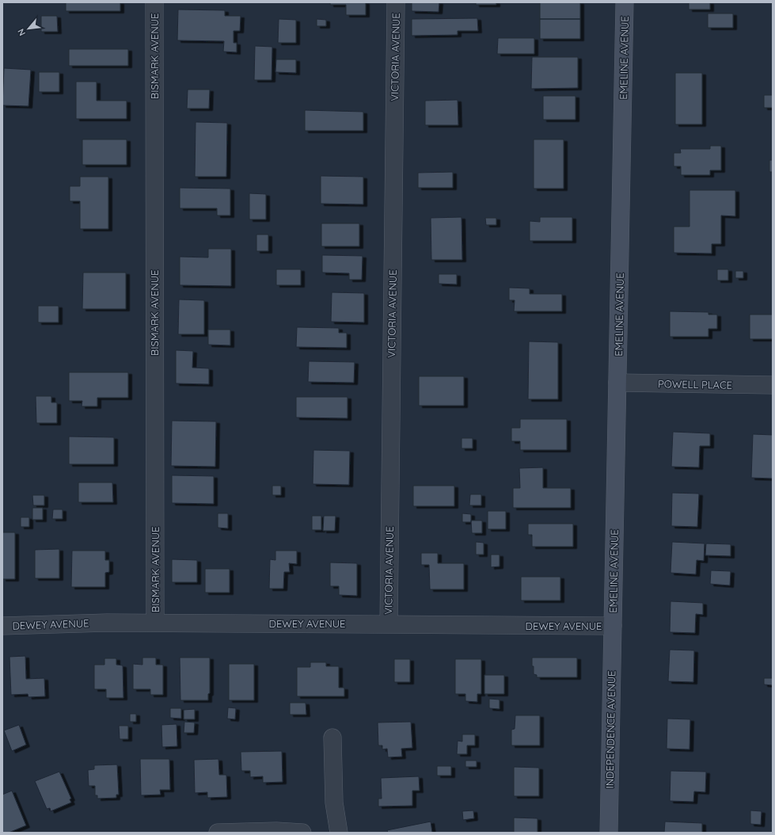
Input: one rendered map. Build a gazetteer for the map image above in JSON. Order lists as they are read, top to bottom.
{
  "streets": {
    "street": [
      "BISMARK AVENUE",
      "VICTORIA AVENUE",
      "EMELINE AVENUE",
      "POWELL PLACE",
      "DEWEY AVENUE",
      "INDEPENDENCE AVENUE"
    ]
  },
  "crossings": [
    ["BISMARK AVENUE", "DEWEY AVENUE"],
    ["VICTORIA AVENUE", "DEWEY AVENUE"],
    ["EMELINE AVENUE", "POWELL PLACE"],
    ["EMELINE AVENUE", "DEWEY AVENUE"],
    ["EMELINE AVENUE", "INDEPENDENCE AVENUE"],
    ["DEWEY AVENUE", "INDEPENDENCE AVENUE"]
  ],
  "north": "bottom left"
}
